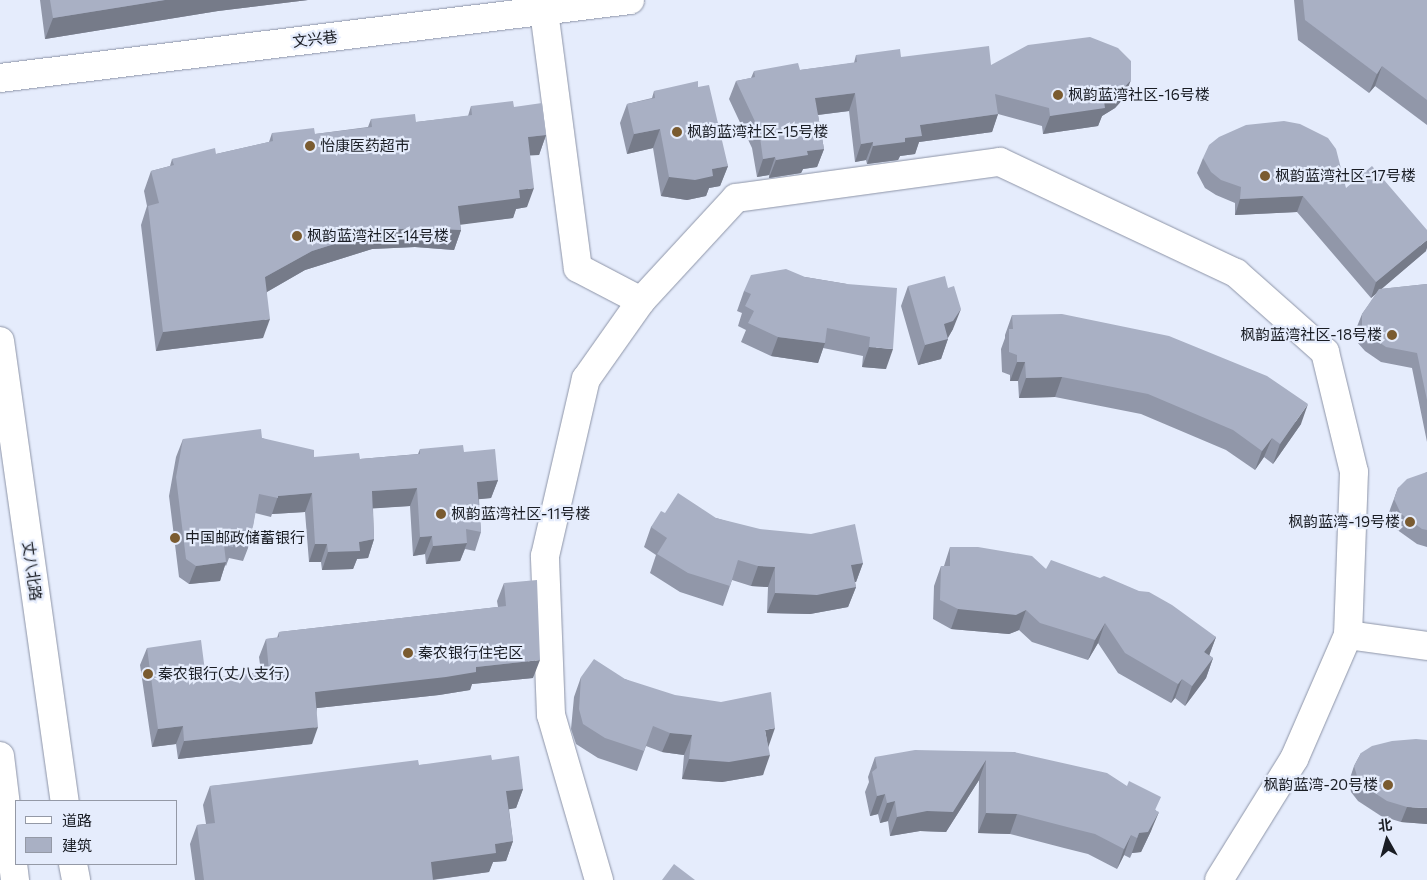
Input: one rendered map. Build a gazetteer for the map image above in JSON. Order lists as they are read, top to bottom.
{
  "streets": {
    "street": ["文兴巷", "丈八北路"]
  },
  "places": [
    "枫韵蓝湾社区-16号楼",
    "枫韵蓝湾社区-15号楼",
    "怡康医药超市",
    "枫韵蓝湾社区-17号楼",
    "枫韵蓝湾社区-14号楼",
    "枫韵蓝湾社区-18号楼",
    "枫韵蓝湾社区-11号楼",
    "枫韵蓝湾-19号楼",
    "中国邮政储蓄银行",
    "秦农银行住宅区",
    "秦农银行(丈八支行)",
    "枫韵蓝湾-20号楼"
  ],
  "legend": ["道路", "建筑"],
  "north": "top"
}
